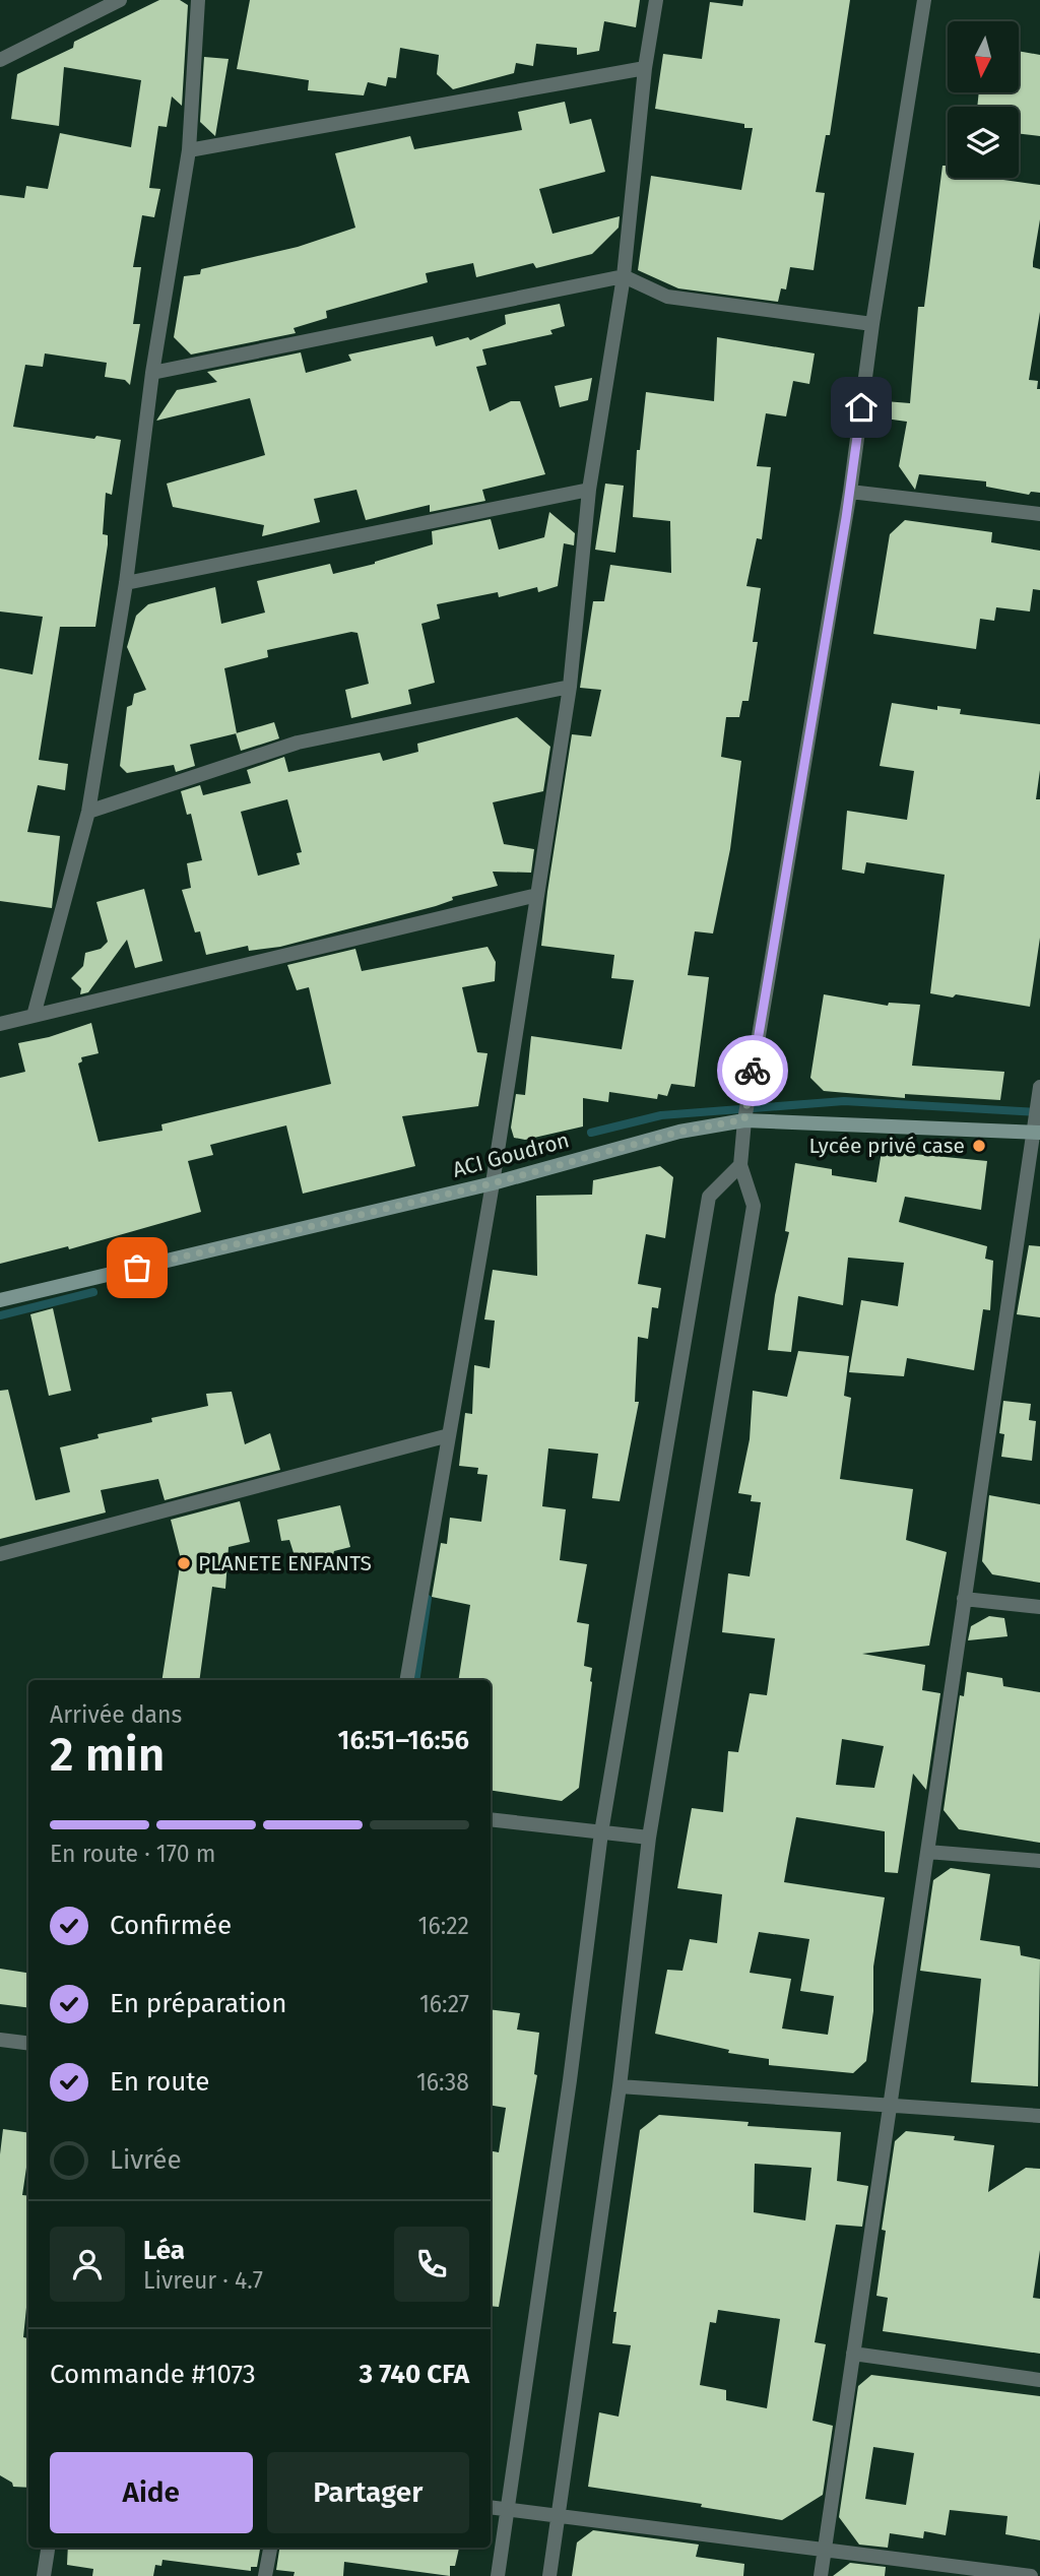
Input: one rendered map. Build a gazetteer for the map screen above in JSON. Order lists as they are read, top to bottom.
{
  "streets": {
    "street": ["ACI Goudron"]
  },
  "places": ["Lycée privé case", "PLANETE ENFANTS"],
  "north": "bottom",
  "page": {
    "heading": ["2 min", "Arrivée dans", "16:51–16:56"],
    "panel": [
      "Léa",
      "Livreur · 4.7",
      "Commande #1073",
      "3 740 CFA"
    ],
    "bar": "En route · 170 m",
    "list": [
      ["Confirmée", "16:22"],
      ["En préparation", "16:27"],
      ["En route", "16:38"],
      "Livrée"
    ],
    "buttons": ["Aide", "Partager"]
  }
}
